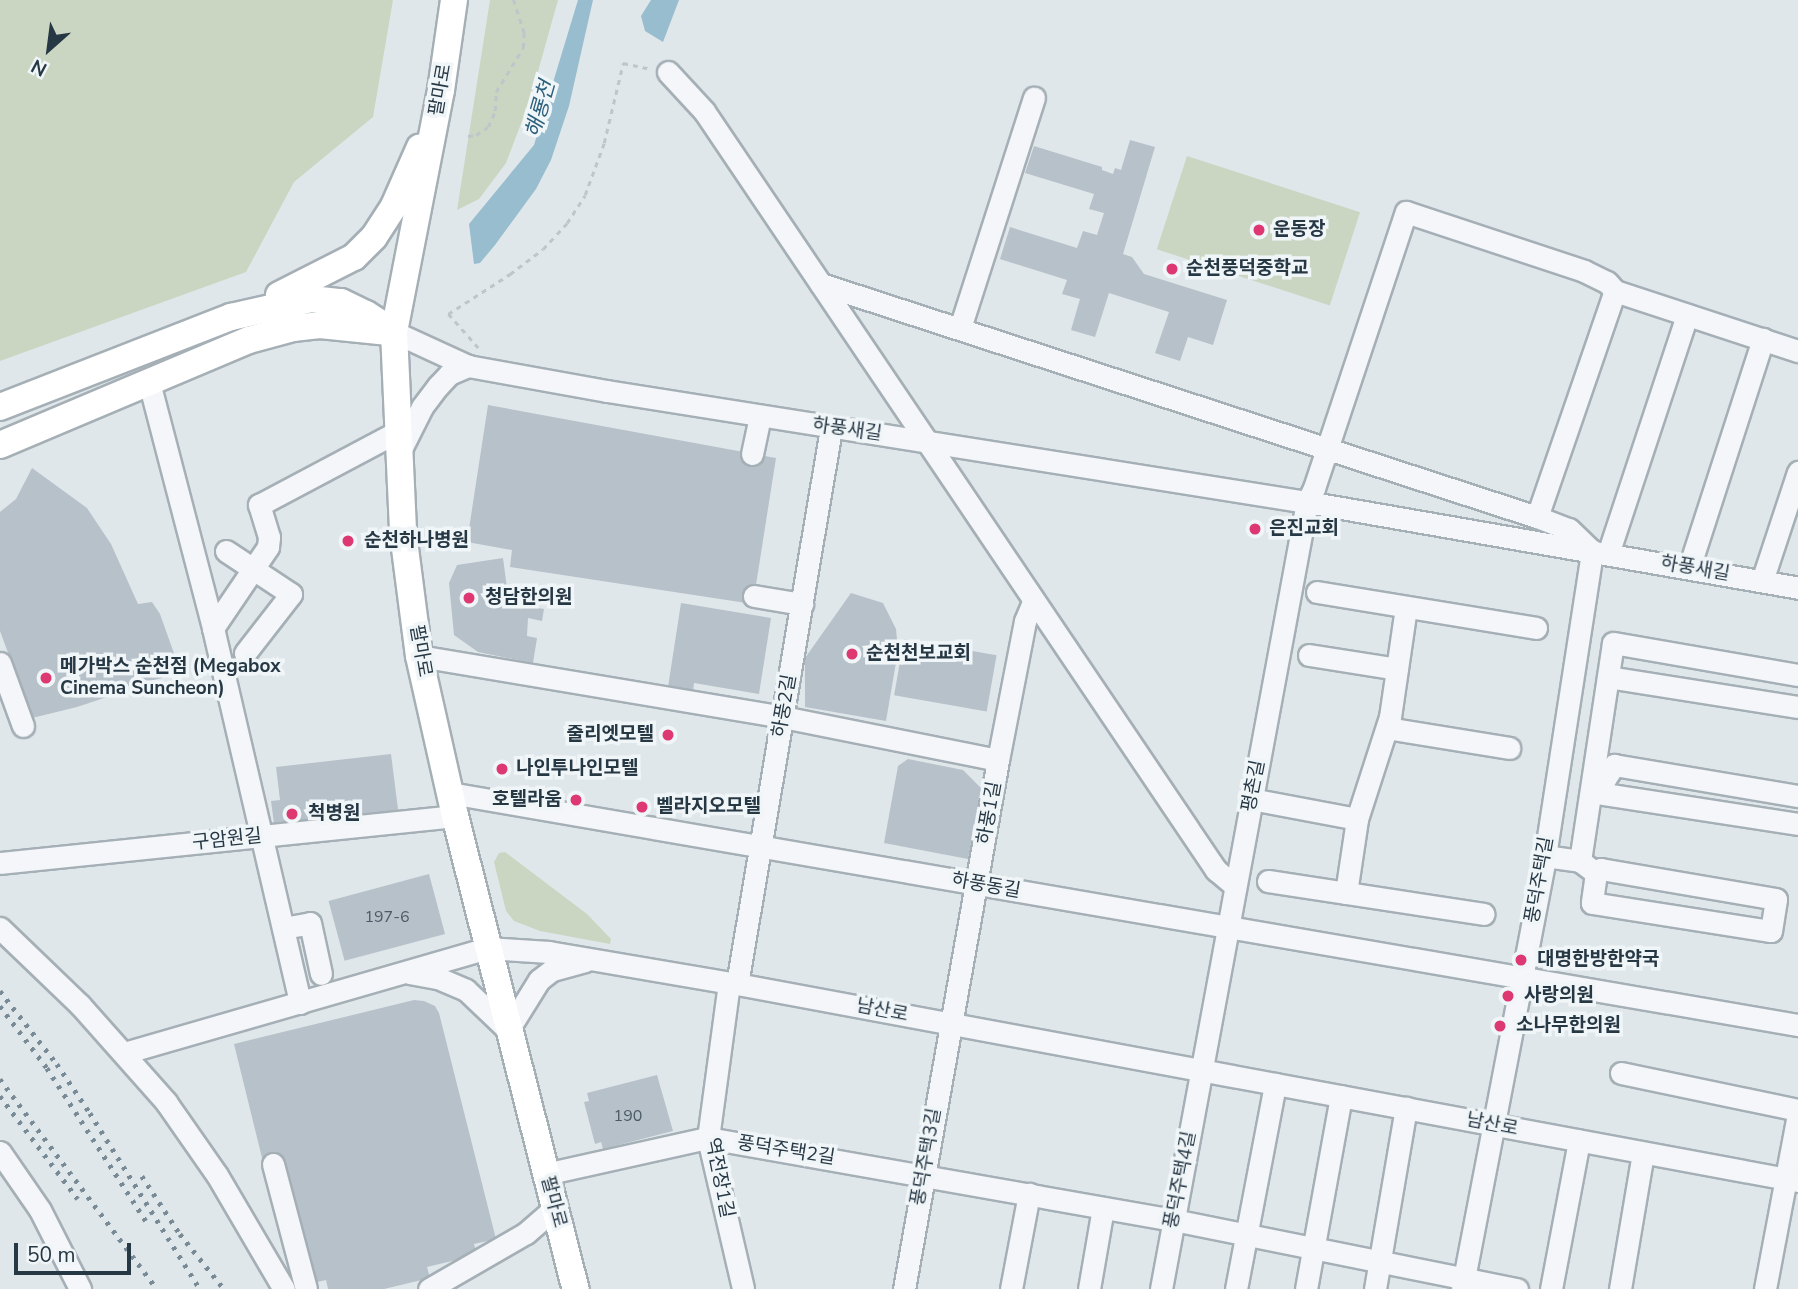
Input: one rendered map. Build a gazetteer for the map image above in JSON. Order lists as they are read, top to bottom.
{
  "streets": {
    "main road": ["팔마로"],
    "street": [
      "하풍새길",
      "하풍2길",
      "평촌길",
      "하풍1길",
      "구암원길",
      "풍덕주택길",
      "하풍동길",
      "남산로",
      "풍덕주택2길",
      "풍덕주택3길",
      "역전장1길",
      "풍덕주택4길"
    ]
  },
  "crossings": [
    ["팔마로", "하풍새길"],
    ["팔마로", "구암원길"],
    ["팔마로", "하풍동길"],
    ["팔마로", "남산로"],
    ["팔마로", "풍덕주택2길"],
    ["하풍새길", "하풍2길"],
    ["하풍새길", "평촌길"],
    ["하풍새길", "풍덕주택길"],
    ["하풍2길", "하풍동길"],
    ["하풍2길", "남산로"],
    ["하풍2길", "역전장1길"],
    ["평촌길", "하풍동길"],
    ["평촌길", "남산로"],
    ["평촌길", "풍덕주택4길"],
    ["하풍1길", "하풍동길"],
    ["하풍1길", "남산로"],
    ["하풍1길", "풍덕주택3길"],
    ["구암원길", "하풍동길"],
    ["풍덕주택길", "하풍동길"],
    ["풍덕주택길", "남산로"],
    ["풍덕주택길", "풍덕주택2길"],
    ["남산로", "풍덕주택3길"],
    ["남산로", "역전장1길"],
    ["남산로", "풍덕주택4길"],
    ["풍덕주택2길", "풍덕주택3길"],
    ["풍덕주택2길", "역전장1길"],
    ["풍덕주택2길", "풍덕주택4길"]
  ],
  "water": ["해룡천"],
  "places": [
    "운동장",
    "순천풍덕중학교",
    "은진교회",
    "순천하나병원",
    "청담한의원",
    "순천천보교회",
    "메가박스 순천점 (Megabox Cinema Suncheon)",
    "줄리엣모텔",
    "나인투나인모텔",
    "호텔라움",
    "벨라지오모텔",
    "척병원",
    "대명한방한약국",
    "사랑의원",
    "소나무한의원"
  ],
  "house_numbers": ["197-6", "190"],
  "scale_bar": "50 m",
  "north": "bottom left"
}
